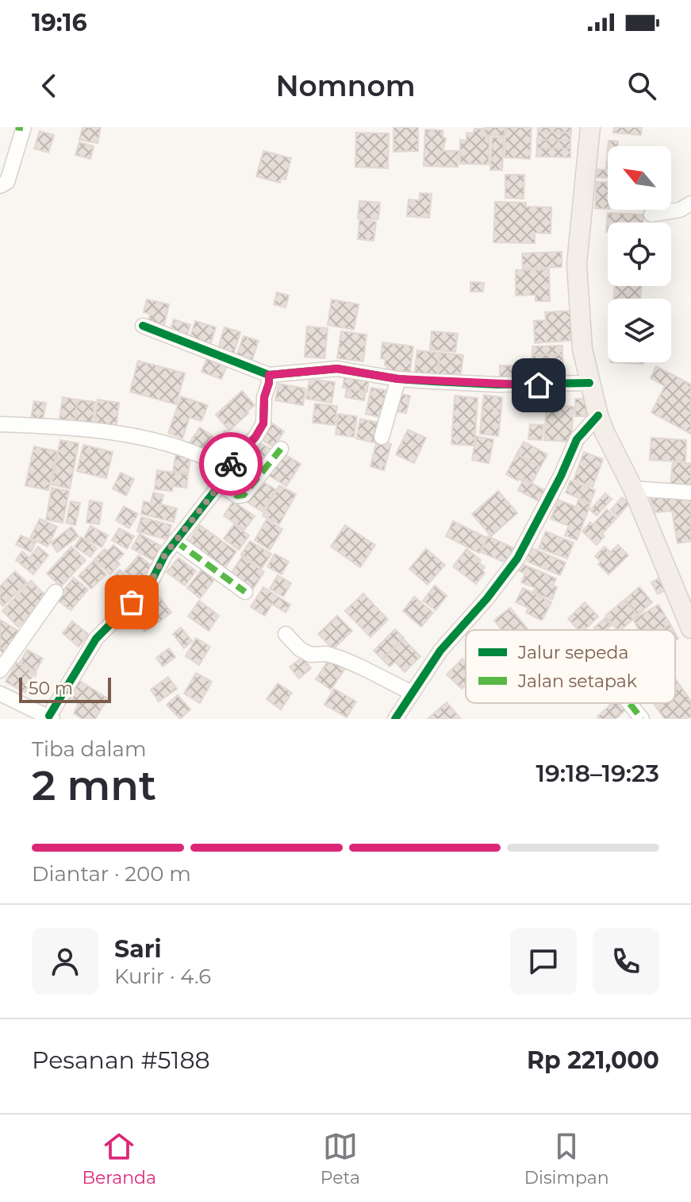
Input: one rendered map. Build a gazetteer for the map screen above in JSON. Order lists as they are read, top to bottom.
{
  "legend": ["Jalur sepeda", "Jalan setapak"],
  "scale_bar": "50 m",
  "north": "top left",
  "page": {
    "status": "19:16",
    "header": "Nomnom",
    "scale": "50 m",
    "heading": ["2 mnt", "Tiba dalam", "19:18–19:23"],
    "panel": [
      "Sari",
      "Kurir · 4.6",
      "Pesanan #5188",
      "Rp 221,000"
    ],
    "bar": "Diantar · 200 m",
    "tabs": ["Beranda", "Peta", "Disimpan"]
  }
}
